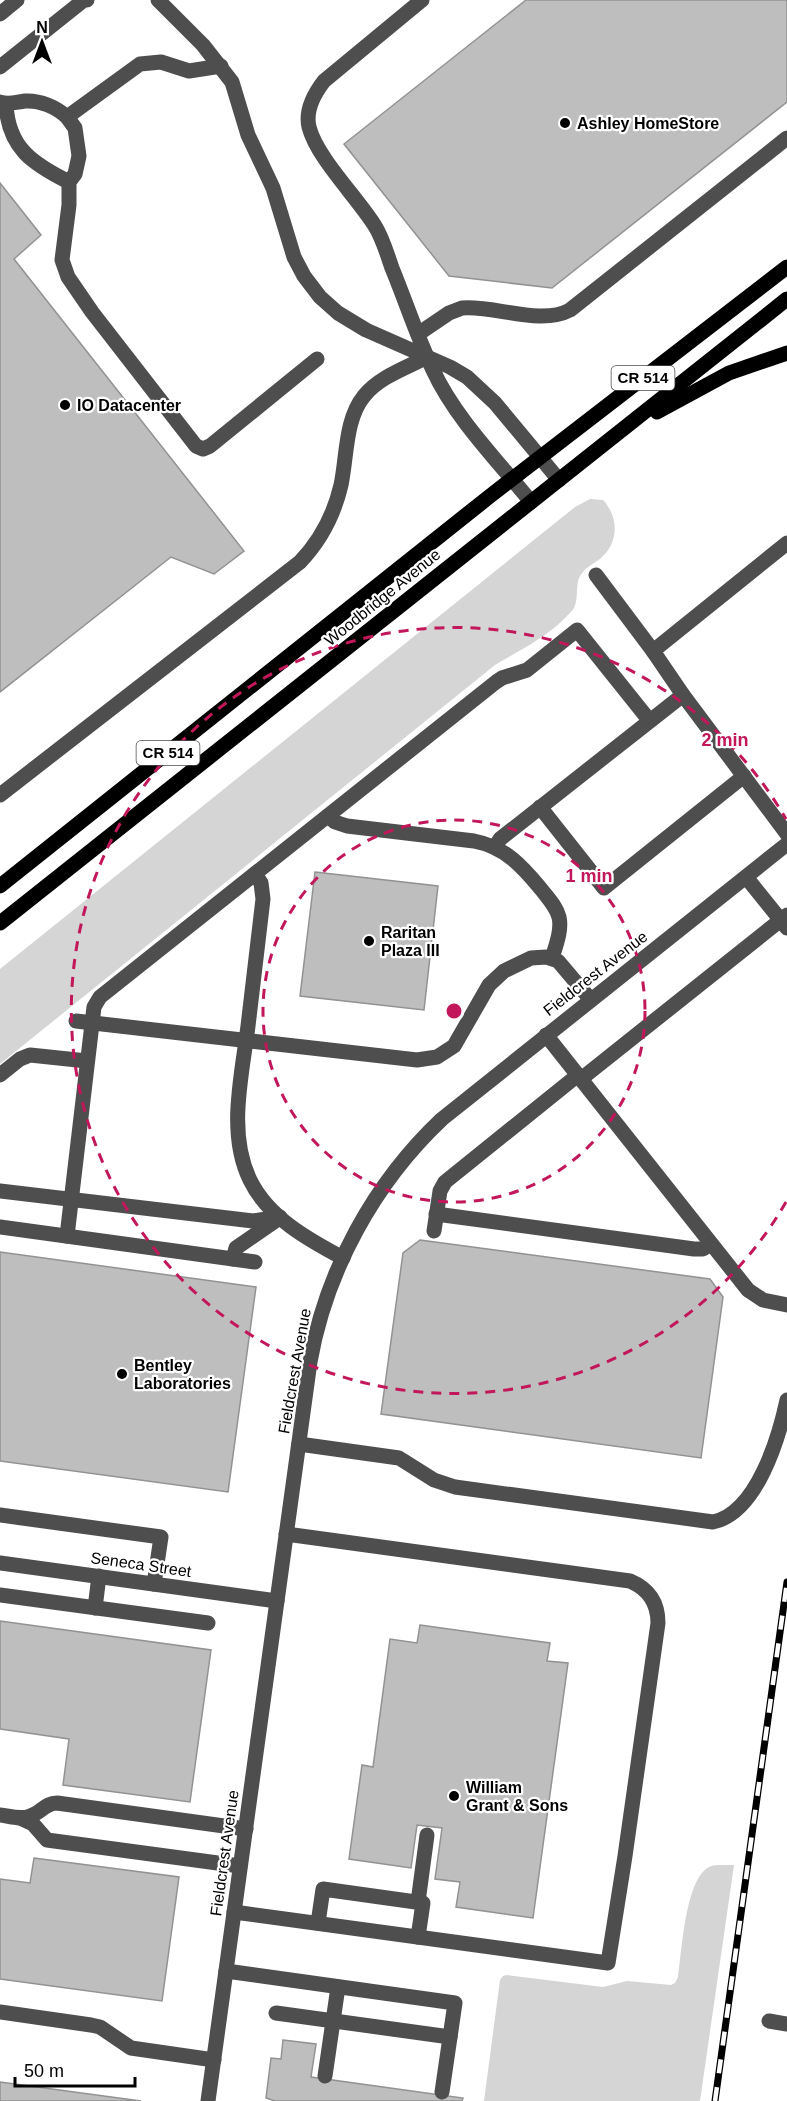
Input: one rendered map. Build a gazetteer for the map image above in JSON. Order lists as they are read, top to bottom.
{
  "streets": {
    "main road": ["CR 514", "Woodbridge Avenue"],
    "street": ["Fieldcrest Avenue", "Seneca Street"]
  },
  "crossings": [
    ["Fieldcrest Avenue", "Seneca Street"]
  ],
  "places": [
    "Ashley HomeStore",
    "IO Datacenter",
    "Raritan Plaza III",
    "Bentley Laboratories",
    "William Grant & Sons"
  ],
  "scale_bar": "50 m",
  "north": "top",
  "rings": ["2 min", "1 min"]
}
